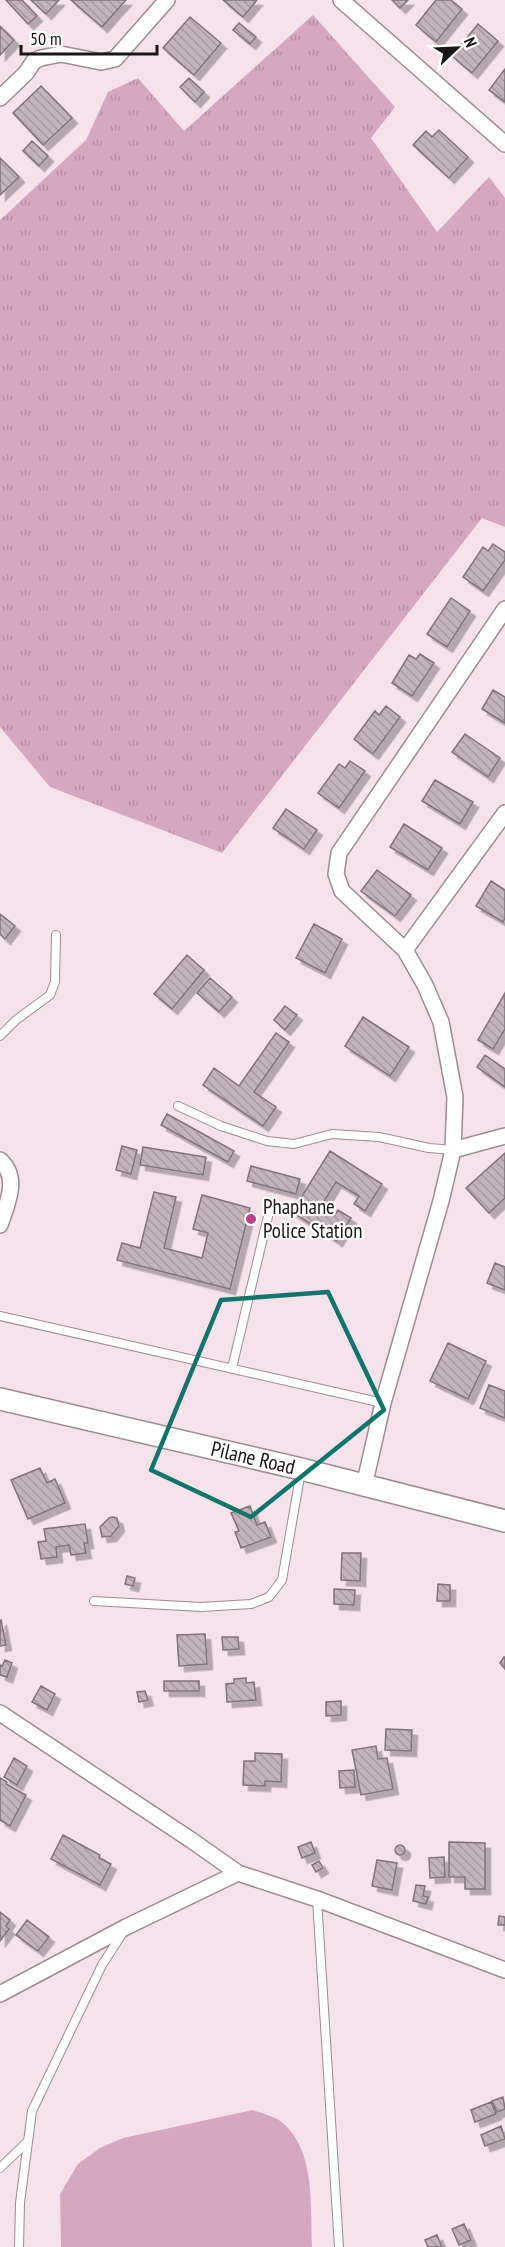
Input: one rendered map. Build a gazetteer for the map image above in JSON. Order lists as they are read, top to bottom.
{
  "streets": {
    "main road": ["Pilane Road"]
  },
  "places": ["Phaphane Police Station"],
  "scale_bar": "50 m",
  "north": "top right"
}
